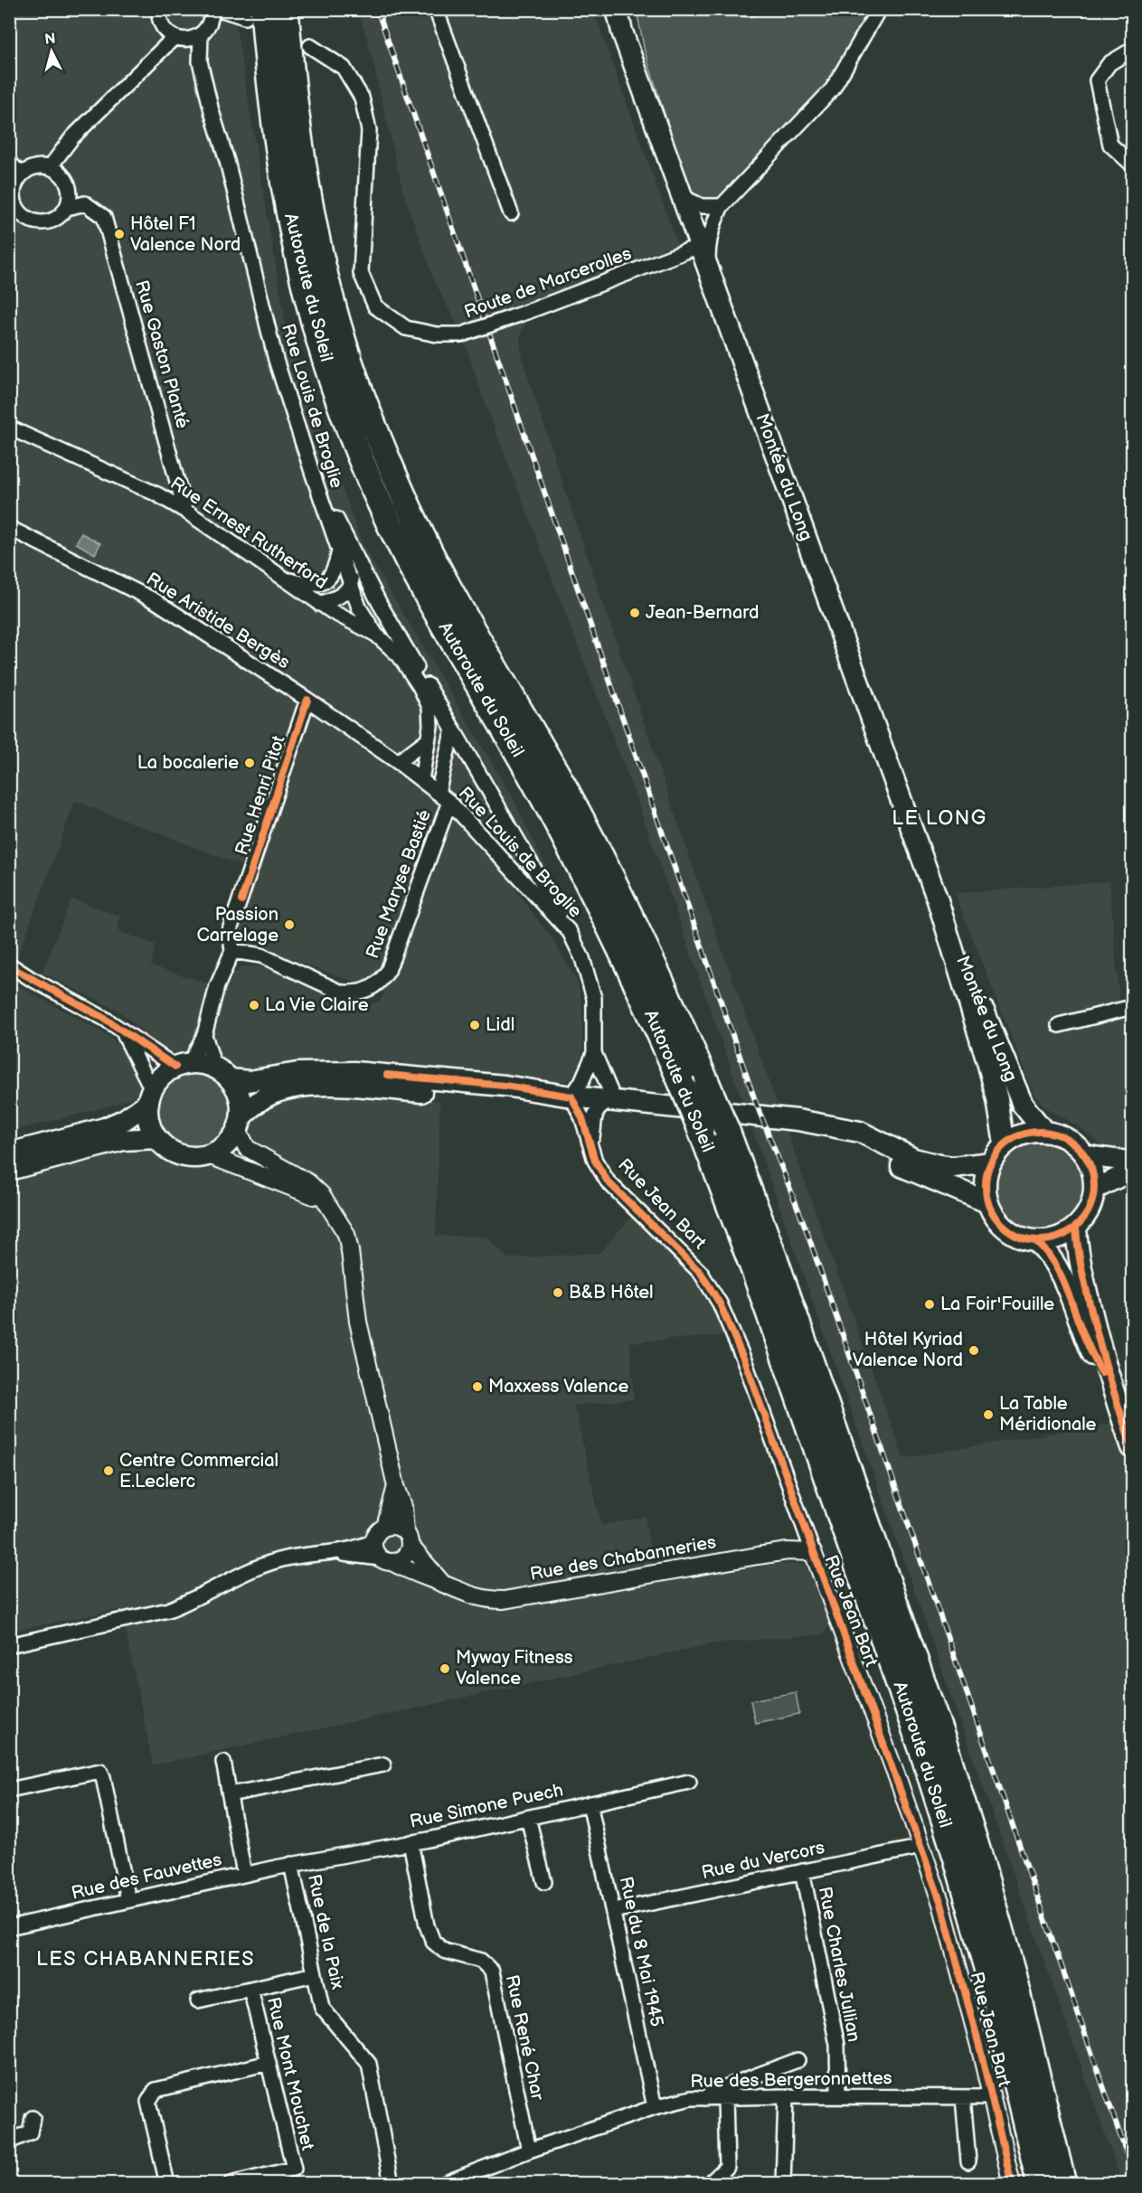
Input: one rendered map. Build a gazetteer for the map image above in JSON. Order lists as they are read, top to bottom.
{
  "streets": {
    "highway": ["Autoroute du Soleil"],
    "main road": ["Montée du Long"],
    "street": [
      "Route de Marcerolles",
      "Rue Gaston Planté",
      "Rue Louis de Broglie",
      "Rue Ernest Rutherford",
      "Rue Aristide Bergès",
      "Rue Henri Pitot",
      "Rue Maryse Bastié",
      "Rue Jean Bart",
      "Rue des Chabanneries",
      "Rue Simone Puech",
      "Rue du Vercors",
      "Rue des Fauvettes",
      "Rue de la Paix",
      "Rue du 8 Mai 1945",
      "Rue Charles Jullian",
      "Rue René Char",
      "Rue Mont Mouchet",
      "Rue des Bergeronnettes"
    ]
  },
  "crossings": [
    ["Route de Marcerolles", "Montée du Long"],
    ["Rue Gaston Planté", "Rue Ernest Rutherford"],
    ["Rue Louis de Broglie", "Rue Ernest Rutherford"],
    ["Rue Louis de Broglie", "Rue Aristide Bergès"],
    ["Rue Louis de Broglie", "Rue Maryse Bastié"],
    ["Rue Louis de Broglie", "Rue Jean Bart"],
    ["Rue Aristide Bergès", "Rue Henri Pitot"],
    ["Rue Henri Pitot", "Rue Maryse Bastié"],
    ["Rue Jean Bart", "Rue des Chabanneries"],
    ["Rue Jean Bart", "Rue du Vercors"],
    ["Rue Jean Bart", "Rue des Bergeronnettes"],
    ["Rue Simone Puech", "Rue des Fauvettes"],
    ["Rue Simone Puech", "Rue de la Paix"],
    ["Rue Simone Puech", "Rue du 8 Mai 1945"],
    ["Rue Simone Puech", "Rue René Char"],
    ["Rue du Vercors", "Rue du 8 Mai 1945"],
    ["Rue du Vercors", "Rue Charles Jullian"],
    ["Rue des Fauvettes", "Rue de la Paix"],
    ["Rue de la Paix", "Rue Mont Mouchet"],
    ["Rue du 8 Mai 1945", "Rue des Bergeronnettes"],
    ["Rue Charles Jullian", "Rue des Bergeronnettes"],
    ["Rue René Char", "Rue des Bergeronnettes"]
  ],
  "districts": ["LE LONG", "LES CHABANNERIES"],
  "places": [
    "Hôtel F1 Valence Nord",
    "Jean-Bernard",
    "La bocalerie",
    "Passion Carrelage",
    "La Vie Claire",
    "Lidl",
    "B&B Hôtel",
    "La Foir'Fouille",
    "Hôtel Kyriad Valence Nord",
    "Maxxess Valence",
    "La Table Méridionale",
    "Centre Commercial E.Leclerc",
    "Myway Fitness Valence"
  ],
  "north": "top"
}
